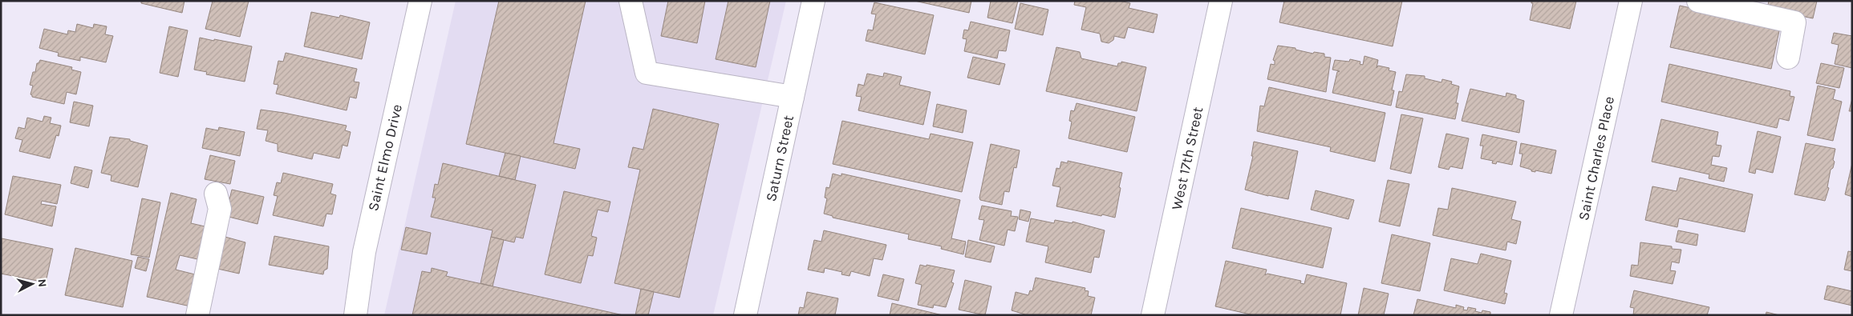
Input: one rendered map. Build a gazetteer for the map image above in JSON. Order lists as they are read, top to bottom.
{
  "streets": {
    "street": [
      "Saint Elmo Drive",
      "Saturn Street",
      "West 17th Street",
      "Saint Charles Place"
    ]
  },
  "north": "right"
}
